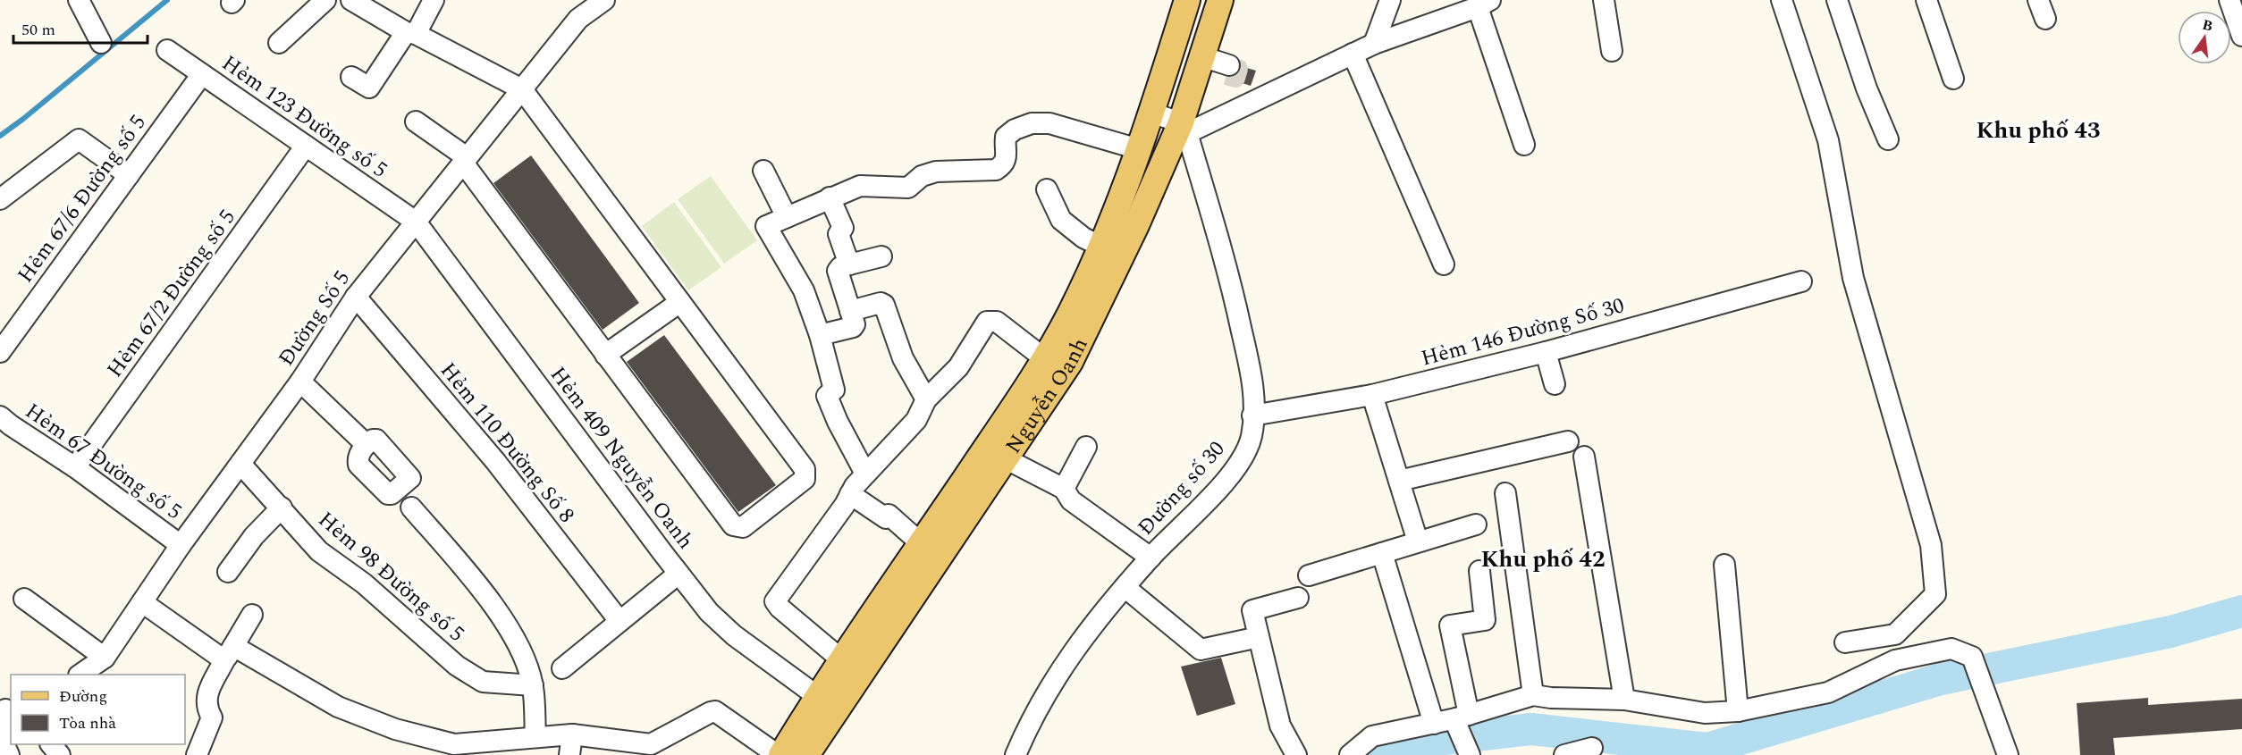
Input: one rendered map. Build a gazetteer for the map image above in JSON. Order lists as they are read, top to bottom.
{
  "streets": {
    "main road": ["Nguyễn Oanh"],
    "street": [
      "Hẻm 123 Đường số 5",
      "Hẻm 67/6 Đường số 5",
      "Hẻm 67/2 Đường số 5",
      "Đường Số 5",
      "Hẻm 146 Đường Số 30",
      "Hẻm 110 Đường Số 8",
      "Hẻm 409 Nguyễn Oanh",
      "Hẻm 67 Đường số 5",
      "Đường số 30",
      "Hẻm 98 Đường số 5"
    ]
  },
  "crossings": [
    ["Hẻm 123 Đường số 5", "Hẻm 67/6 Đường số 5"],
    ["Hẻm 123 Đường số 5", "Hẻm 67/2 Đường số 5"],
    ["Hẻm 123 Đường số 5", "Đường Số 5"],
    ["Hẻm 123 Đường số 5", "Hẻm 409 Nguyễn Oanh"],
    ["Hẻm 67/2 Đường số 5", "Hẻm 67 Đường số 5"],
    ["Đường Số 5", "Hẻm 110 Đường Số 8"],
    ["Đường Số 5", "Hẻm 409 Nguyễn Oanh"],
    ["Đường Số 5", "Hẻm 67 Đường số 5"],
    ["Đường Số 5", "Hẻm 98 Đường số 5"],
    ["Hẻm 146 Đường Số 30", "Đường số 30"],
    ["Nguyễn Oanh", "Hẻm 409 Nguyễn Oanh"],
    ["Nguyễn Oanh", "Đường số 30"]
  ],
  "districts": ["Khu phố 43", "Khu phố 42"],
  "legend": ["Đường", "Tòa nhà"],
  "scale_bar": "50 m",
  "north": "top"
}
